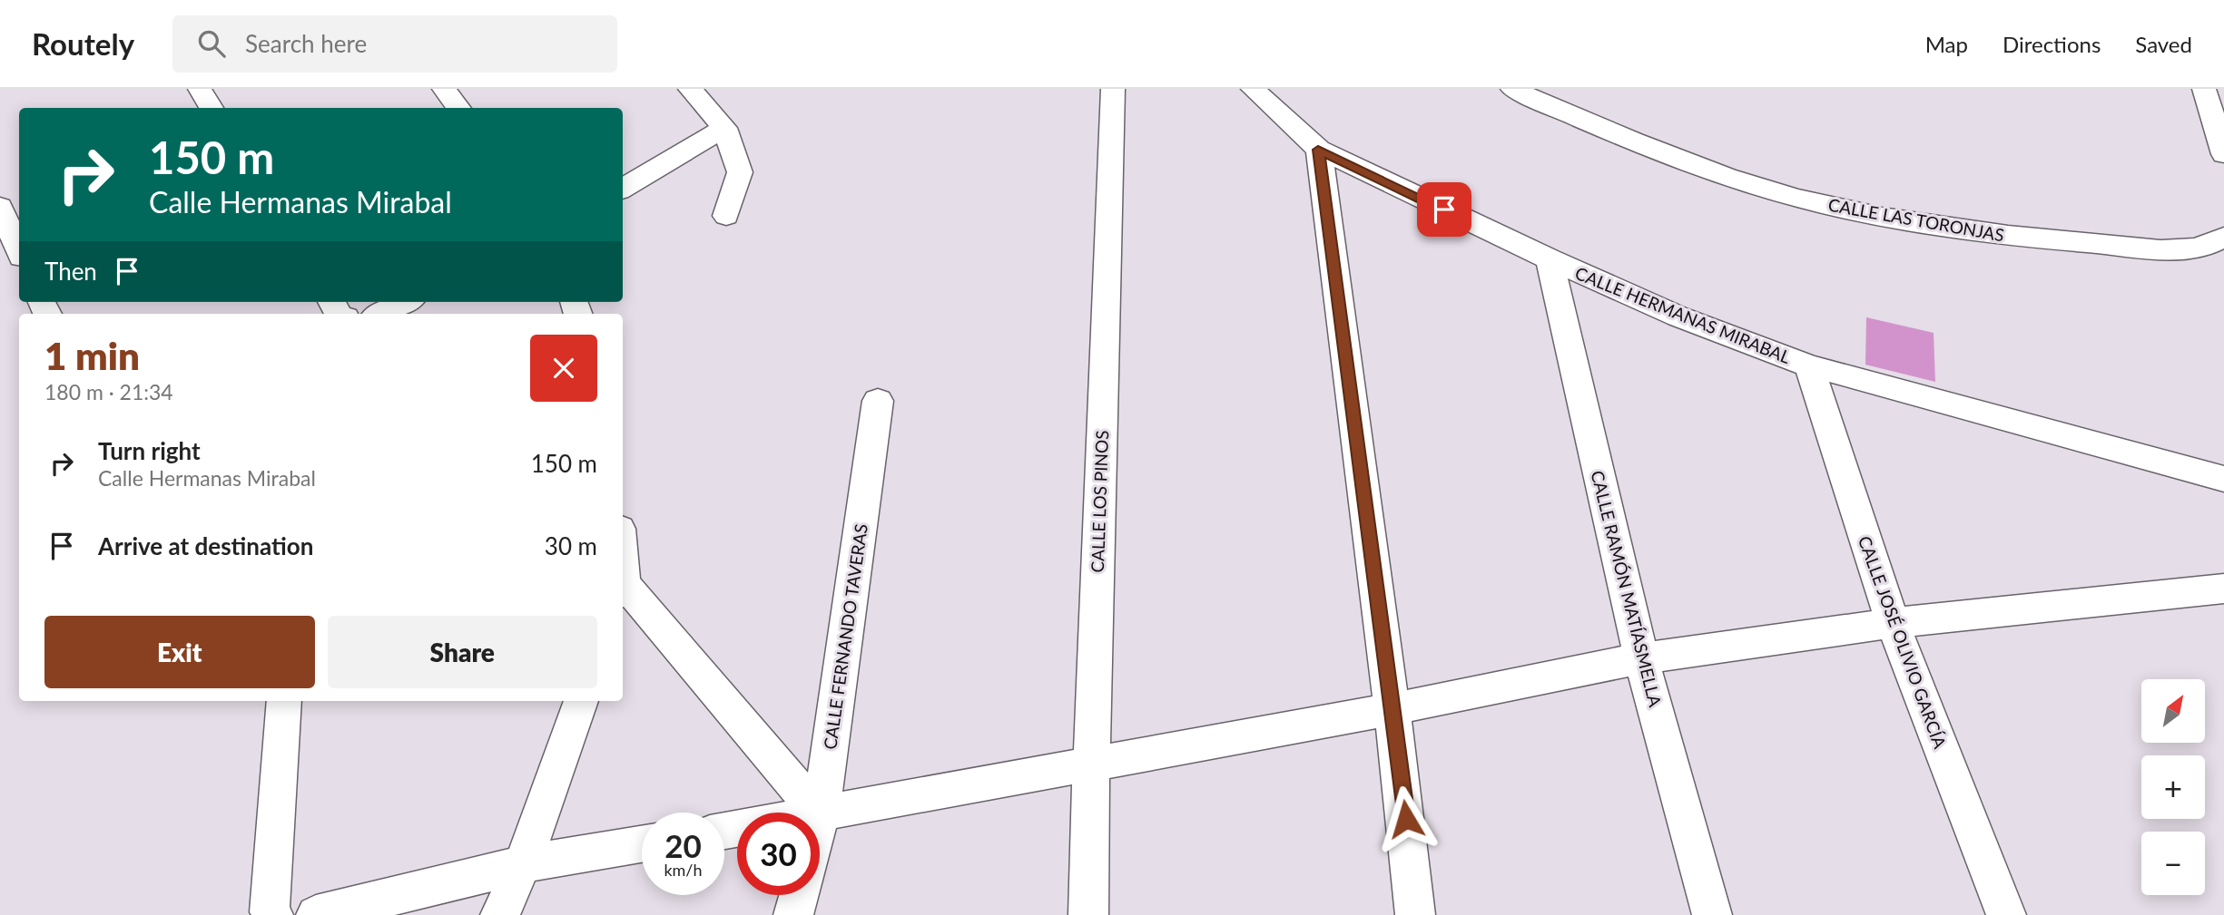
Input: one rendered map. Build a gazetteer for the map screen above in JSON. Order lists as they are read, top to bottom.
{
  "streets": {
    "street": [
      "CALLE LAS TORONJAS",
      "CALLE HERMANAS MIRABAL",
      "CALLE LOS PINOS",
      "CALLE RAMÓN MATÍASMELLA",
      "CALLE FERNANDO TAVERAS",
      "CALLE JOSÉ OLIVIO GARCÍA"
    ]
  },
  "crossings": [
    ["CALLE HERMANAS MIRABAL", "CALLE RAMÓN MATÍASMELLA"],
    ["CALLE HERMANAS MIRABAL", "CALLE JOSÉ OLIVIO GARCÍA"]
  ],
  "north": "top right",
  "page": {
    "header": "Routely",
    "search": "Search here",
    "nav": ["Map", "Directions", "Saved"],
    "turn": ["150 m", "Calle Hermanas Mirabal"],
    "then": "Then",
    "heading": ["1 min", "180 m · 21:34"],
    "list": [
      {
        "name": "Turn right",
        "note": "Calle Hermanas Mirabal",
        "value": "150 m"
      },
      {
        "name": "Arrive at destination",
        "value": "30 m"
      }
    ],
    "buttons": ["Exit", "Share"],
    "map_buttons": ["+", "−"],
    "speed": "20 km/h",
    "limit": "30"
  }
}
